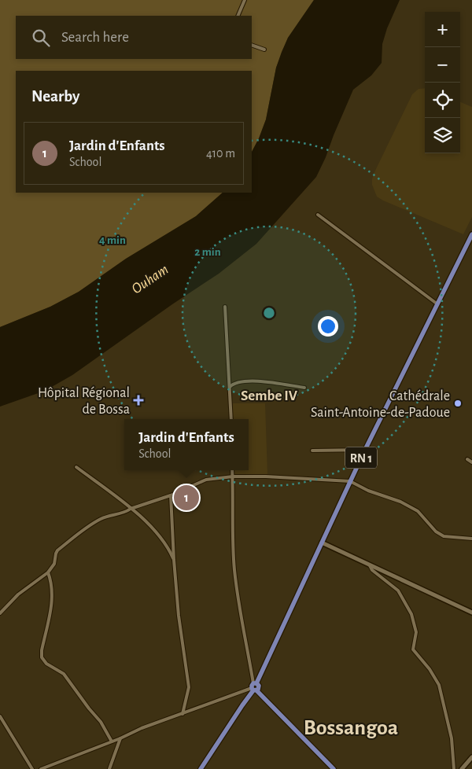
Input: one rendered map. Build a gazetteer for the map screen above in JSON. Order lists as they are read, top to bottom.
{
  "streets": {
    "main road": ["RN 1"]
  },
  "districts": ["Sembe IV", "Bossangoa"],
  "water": ["Ouham"],
  "places": {
    "health": ["Hôpital Régional de Bossa"],
    "other": ["Cathédrale Saint-Antoine-de-Padoue"]
  },
  "page": {
    "map_buttons": ["+", "−"],
    "search": "Search here",
    "heading": "Nearby",
    "list": [
      {
        "mark": "1",
        "name": "Jardin d'Enfants",
        "note": "School",
        "value": "410 m"
      }
    ],
    "popup": ["Jardin d'Enfants", "School"],
    "pins": "1"
  },
  "rings": ["4 min", "2 min"]
}
